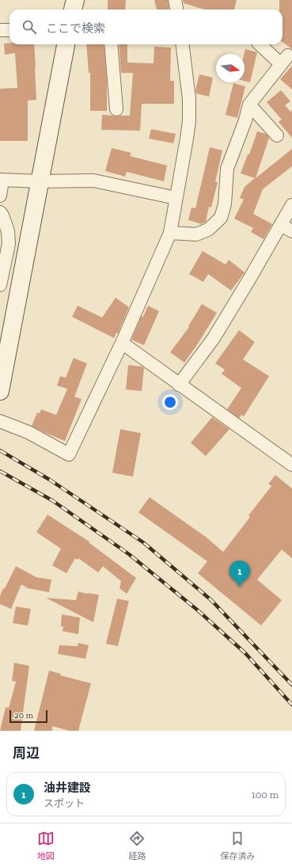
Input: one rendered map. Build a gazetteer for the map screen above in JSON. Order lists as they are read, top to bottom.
{
  "scale_bar": "20 m",
  "north": "right",
  "page": {
    "search": "ここで検索",
    "pins": "1",
    "scale": "20 m",
    "heading": "周辺",
    "list": [
      {
        "mark": "1",
        "name": "油井建設",
        "note": "スポット",
        "value": "100 m"
      }
    ],
    "nav": ["地図", "経路", "保存済み"]
  }
}
